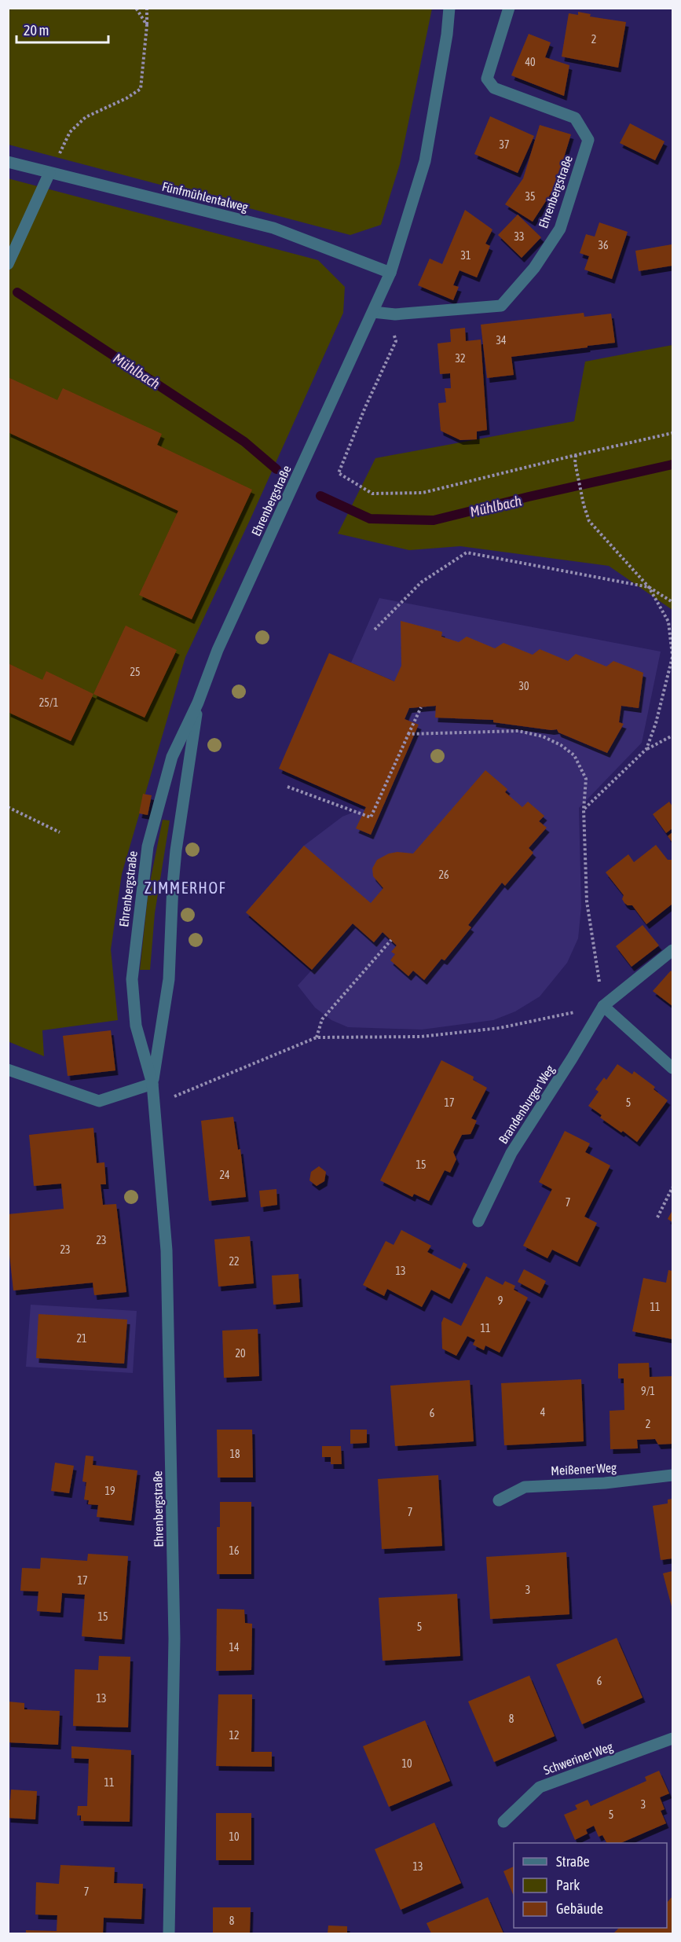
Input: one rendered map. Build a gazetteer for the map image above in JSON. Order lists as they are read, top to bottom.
{
  "streets": {
    "street": [
      "Ehrenbergstraße",
      "Fünfmühlentalweg",
      "Brandenburger Weg",
      "Meißener Weg",
      "Schweriner Weg"
    ]
  },
  "crossings": [
    ["Ehrenbergstraße", "Fünfmühlentalweg"]
  ],
  "districts": ["ZIMMERHOF"],
  "water": ["Mühlbach"],
  "house_numbers": [
    "2",
    "40",
    "37",
    "35",
    "33",
    "36",
    "31",
    "34",
    "32",
    "25",
    "30",
    "25/1",
    "26",
    "17",
    "5",
    "15",
    "24",
    "7",
    "23",
    "23",
    "22",
    "13",
    "9",
    "11",
    "11",
    "21",
    "20",
    "9/1",
    "4",
    "6",
    "2",
    "18",
    "19",
    "7",
    "16",
    "17",
    "3",
    "15",
    "5",
    "14",
    "6",
    "13",
    "8",
    "12",
    "10",
    "11",
    "3",
    "5",
    "10",
    "13",
    "7",
    "8"
  ],
  "legend": ["Straße", "Park", "Gebäude"],
  "scale_bar": "20 m"
}
